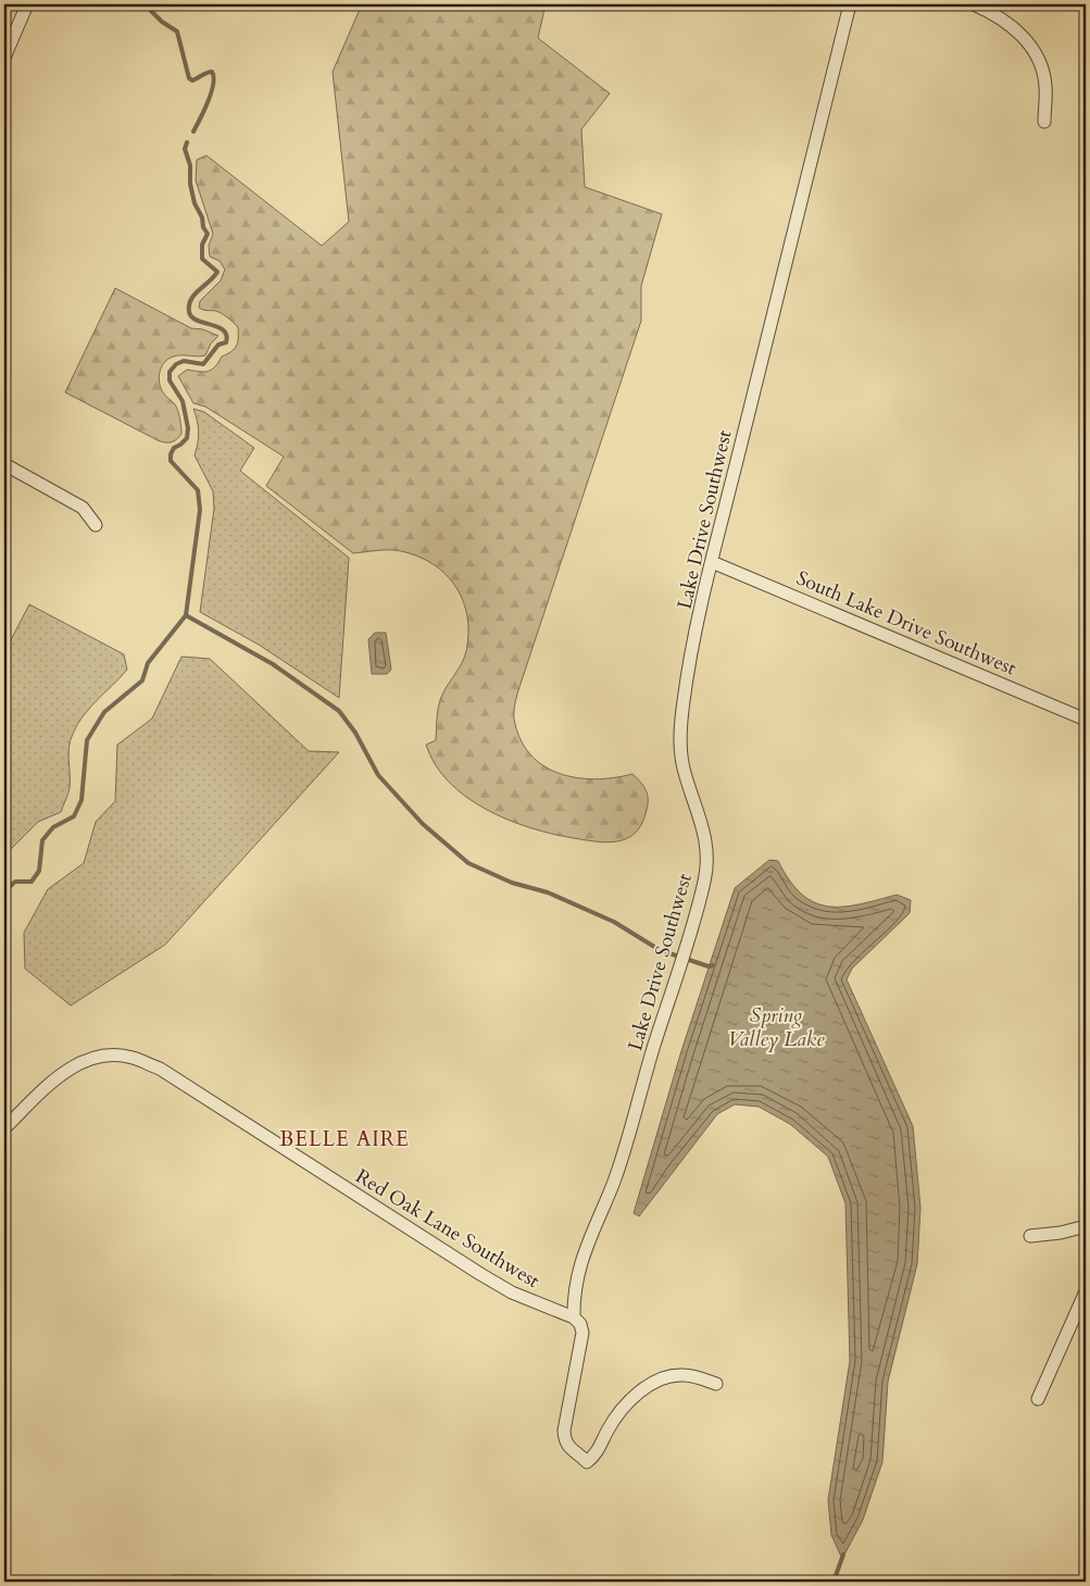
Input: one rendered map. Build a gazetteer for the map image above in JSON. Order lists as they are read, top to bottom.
{
  "streets": {
    "street": ["Lake Drive Southwest", "South Lake Drive Southwest", "Red Oak Lane Southwest"]
  },
  "crossings": [
    ["Lake Drive Southwest", "South Lake Drive Southwest"],
    ["Lake Drive Southwest", "Red Oak Lane Southwest"]
  ],
  "districts": ["BELLE AIRE"],
  "water": ["Spring Valley Lake"]
}
